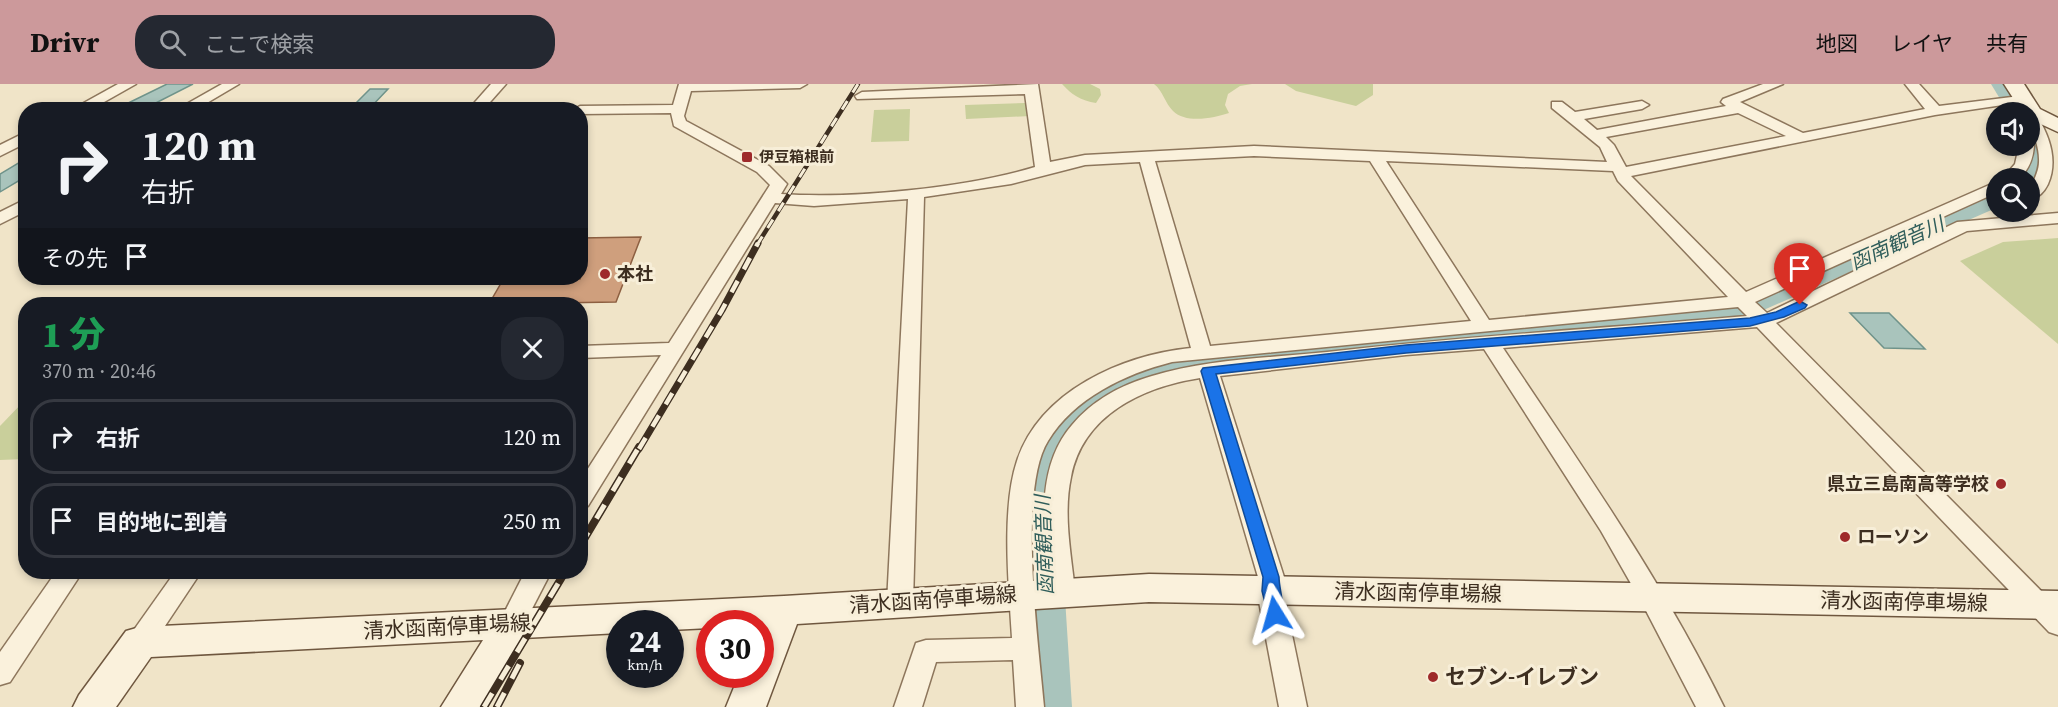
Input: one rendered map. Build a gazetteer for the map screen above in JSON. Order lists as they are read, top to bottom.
{
  "streets": {
    "main road": ["清水函南停車場線"]
  },
  "water": ["函南観音川"],
  "places": {
    "transit": ["伊豆箱根前"],
    "other": [
      "本社",
      "県立三島南高等学校",
      "ローソン",
      "セブン-イレブン"
    ]
  },
  "page": {
    "header": "Drivr",
    "search": "ここで検索",
    "nav": ["地図", "レイヤ", "共有"],
    "turn": ["120 m", "右折"],
    "then": "その先",
    "heading": ["1 分", "370 m · 20:46"],
    "list": [
      {
        "name": "右折",
        "value": "120 m"
      },
      {
        "name": "目的地に到着",
        "value": "250 m"
      }
    ],
    "speed": "24 km/h",
    "limit": "30"
  }
}
